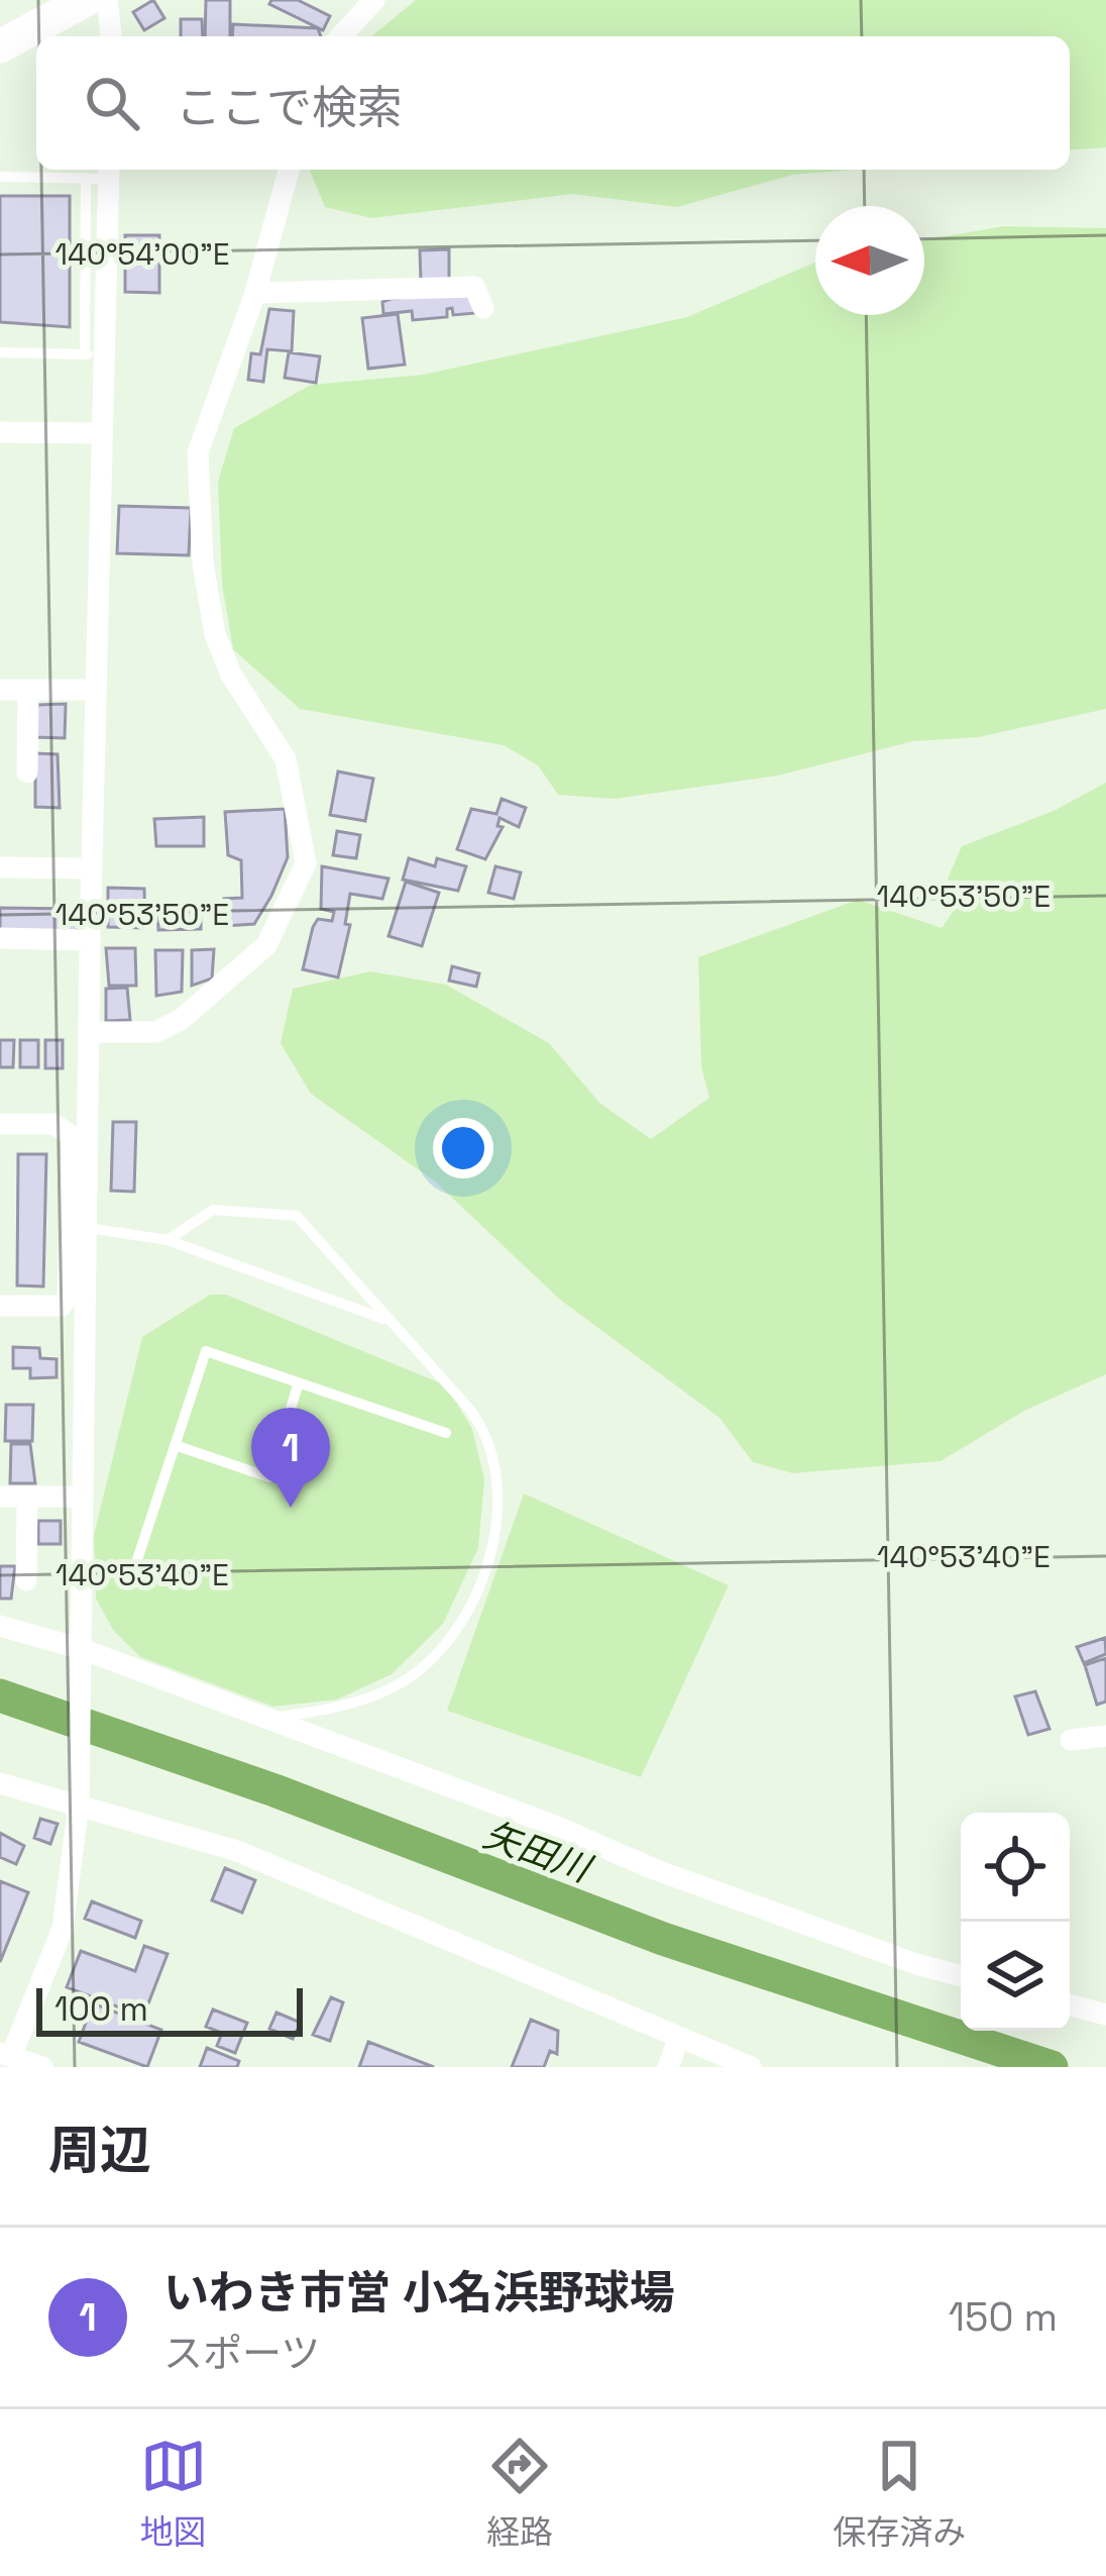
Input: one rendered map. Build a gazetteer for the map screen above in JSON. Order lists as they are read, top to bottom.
{
  "water": ["矢田川"],
  "scale_bar": "100 m",
  "north": "left",
  "page": {
    "search": "ここで検索",
    "pins": "1",
    "scale": "100 m",
    "heading": "周辺",
    "list": [
      {
        "mark": "1",
        "name": "いわき市営 小名浜野球場",
        "note": "スポーツ",
        "value": "150 m"
      }
    ],
    "nav": ["地図", "経路", "保存済み"]
  },
  "coordinates": ["140°54'00\"E", "140°53'50\"E", "140°53'40\"E"]
}
